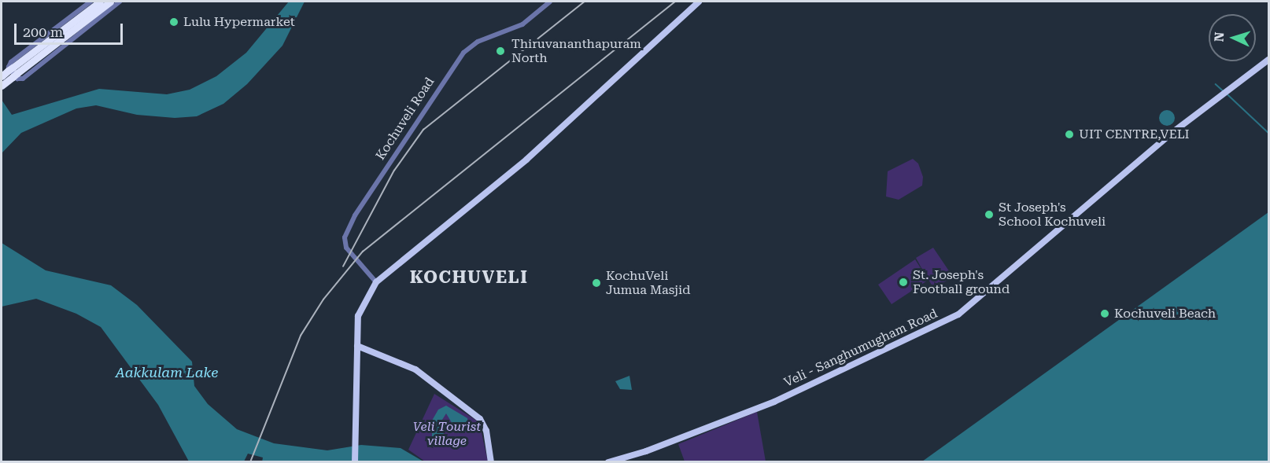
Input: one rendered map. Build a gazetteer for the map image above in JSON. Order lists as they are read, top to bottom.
{
  "streets": {
    "main road": ["Veli - Sanghumugham Road"],
    "street": ["Kochuveli Road"]
  },
  "districts": ["KOCHUVELI"],
  "water": ["Aakkulam Lake"],
  "parks": ["Veli Tourist village"],
  "places": [
    "Lulu Hypermarket",
    "Thiruvananthapuram North",
    "UIT CENTRE,VELI",
    "St Joseph's School Kochuveli",
    "St. Joseph's Football ground",
    "KochuVeli Jumua Masjid",
    "Kochuveli Beach"
  ],
  "scale_bar": "200 m",
  "north": "left"
}
